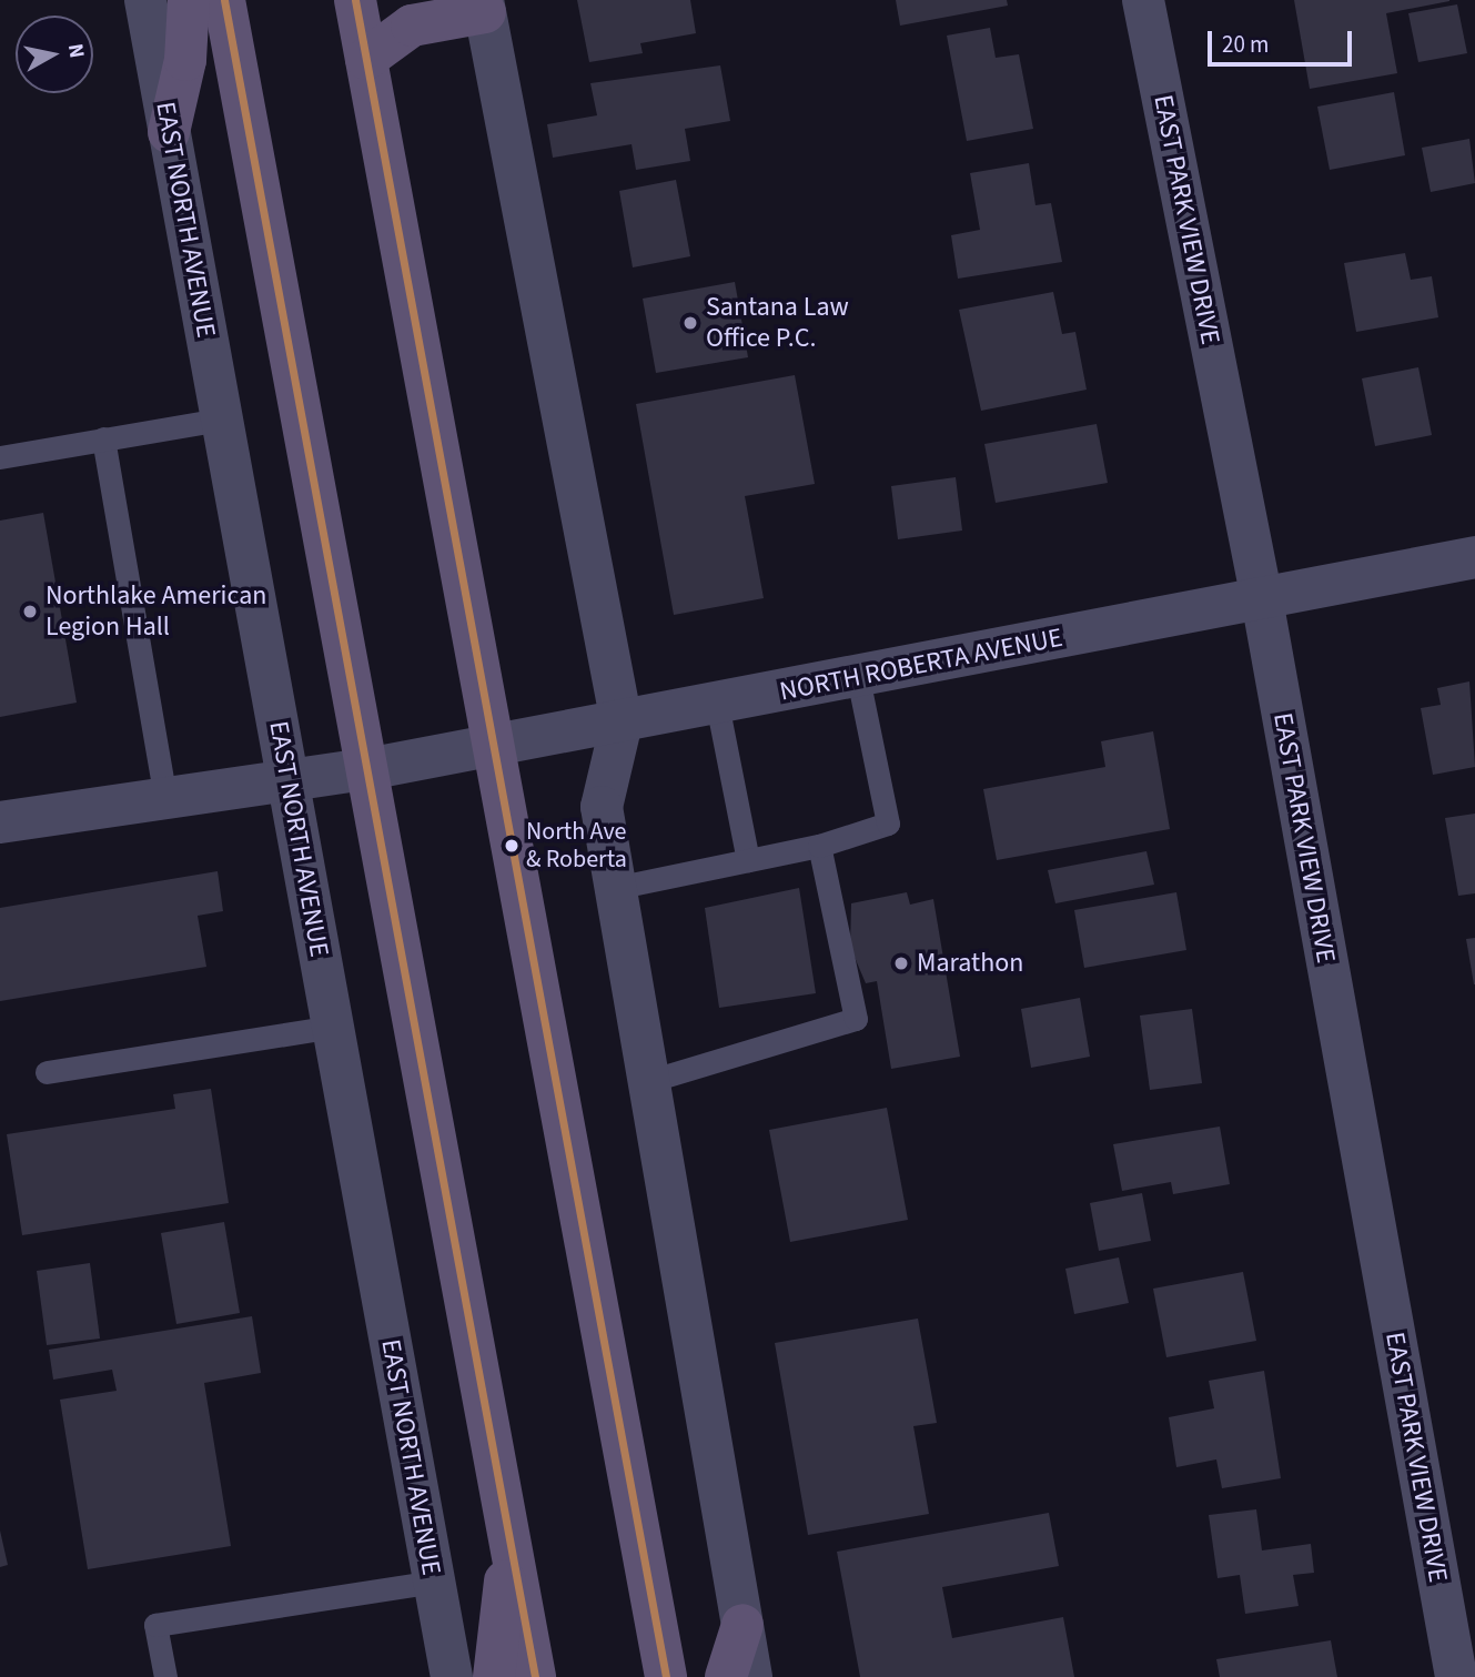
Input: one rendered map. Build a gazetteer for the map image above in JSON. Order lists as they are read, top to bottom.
{
  "streets": {
    "street": ["EAST NORTH AVENUE", "EAST PARK VIEW DRIVE", "NORTH ROBERTA AVENUE"]
  },
  "crossings": [
    ["EAST NORTH AVENUE", "NORTH ROBERTA AVENUE"],
    ["EAST PARK VIEW DRIVE", "NORTH ROBERTA AVENUE"]
  ],
  "places": [
    "Santana Law Office P.C.",
    "Northlake American Legion Hall",
    "North Ave & Roberta",
    "Marathon"
  ],
  "scale_bar": "20 m",
  "north": "right"
}
